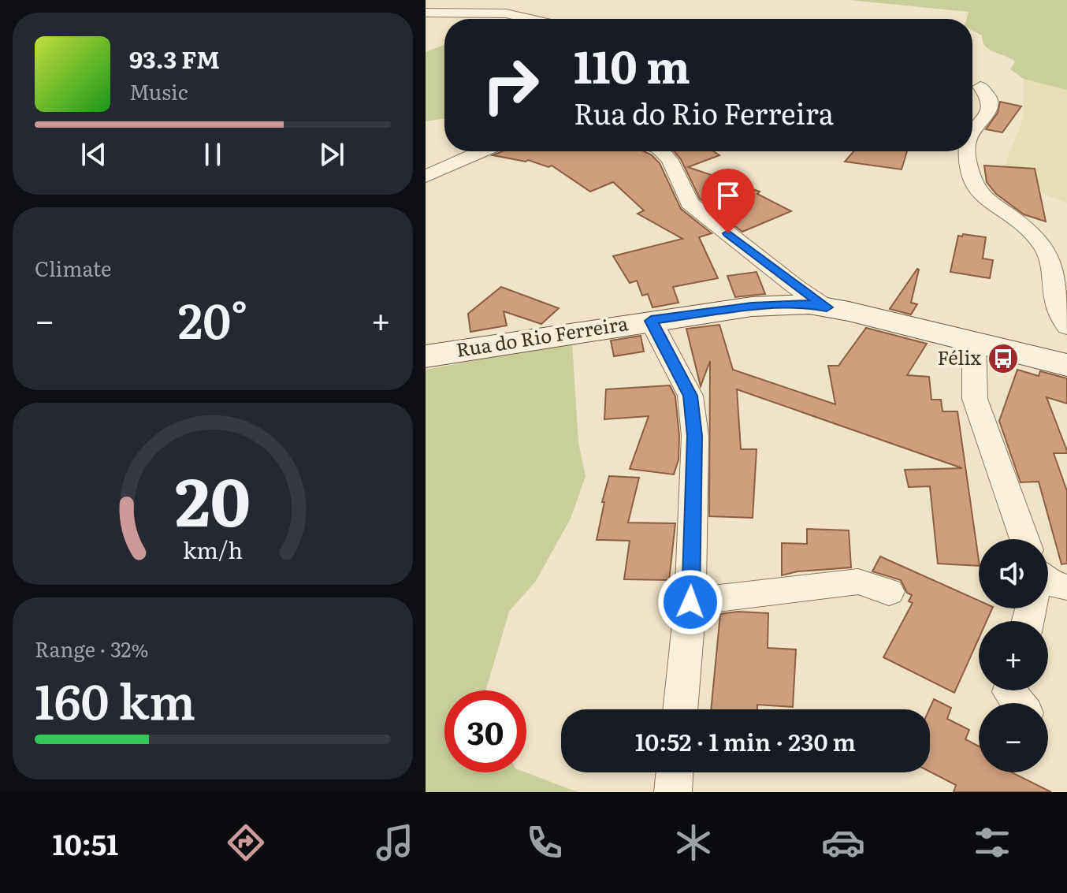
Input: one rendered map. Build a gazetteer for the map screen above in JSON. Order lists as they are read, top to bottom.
{
  "streets": {
    "street": ["Rua do Rio Ferreira"]
  },
  "places": {
    "bus stop": ["Félix"]
  },
  "page": {
    "turn": ["110 m", "Rua do Rio Ferreira"],
    "song": ["93.3 FM", "Music"],
    "tile": [
      "Climate",
      ["Range · 32%", "160 km"]
    ],
    "heat": ["−", "20°", "+"],
    "map_buttons": ["+", "−"],
    "limit": "30",
    "trip": "10:52 · 1 min · 230 m",
    "tabs": "10:51",
    "gauge": ["20", "km/h"]
  }
}
